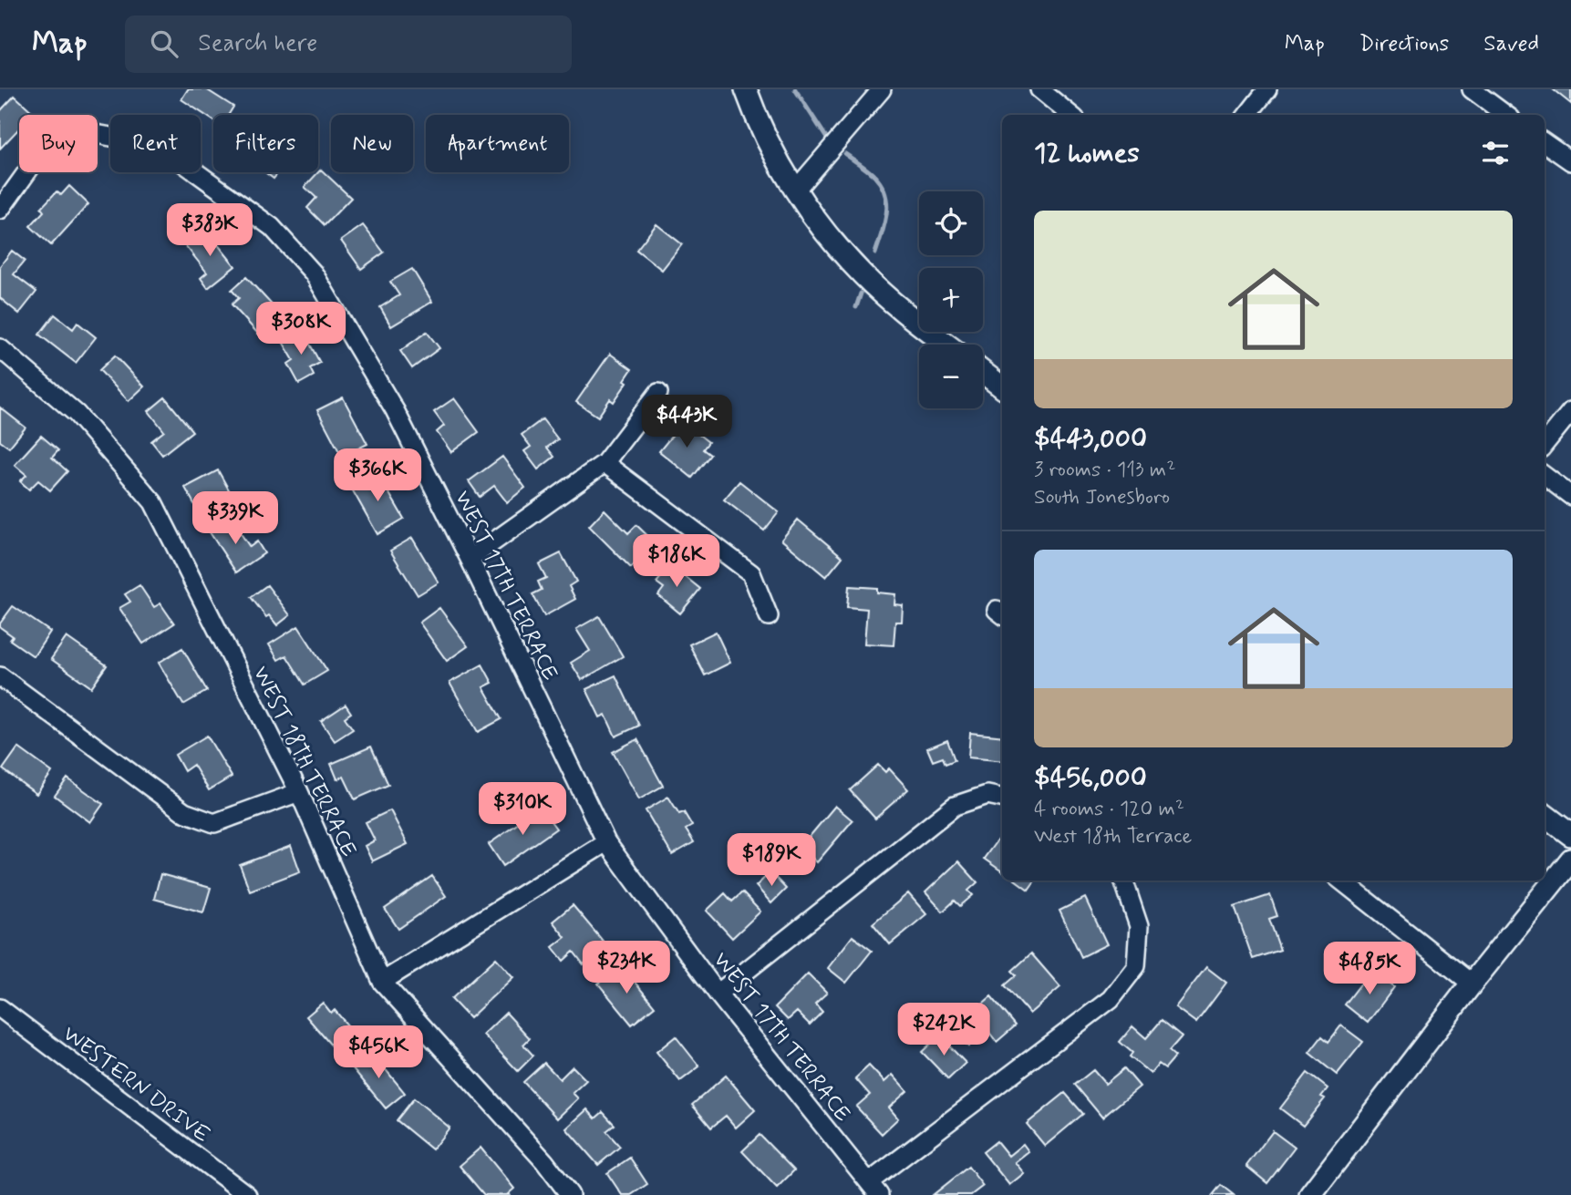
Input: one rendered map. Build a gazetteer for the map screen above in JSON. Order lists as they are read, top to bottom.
{
  "streets": {
    "street": ["WEST 17TH TERRACE", "WEST 18TH TERRACE", "WESTERN DRIVE"]
  },
  "page": {
    "header": "Map",
    "search": "Search here",
    "nav": ["Map", "Directions", "Saved"],
    "chip": [
      "Buy",
      "Rent",
      "Filters",
      "New",
      "Apartment"
    ],
    "heading": "12 homes",
    "map_buttons": ["+", "−"],
    "list": [
      {
        "name": "$443,000",
        "note": "3 rooms · 113 m² · South Jonesboro"
      },
      {
        "name": "$456,000",
        "note": "4 rooms · 120 m² · West 18th Terrace"
      }
    ],
    "price": [
      "$383K",
      "$308K",
      "$443K",
      "$366K",
      "$339K",
      "$186K",
      "$310K",
      "$189K",
      "$234K",
      "$485K",
      "$242K",
      "$456K"
    ]
  }
}
